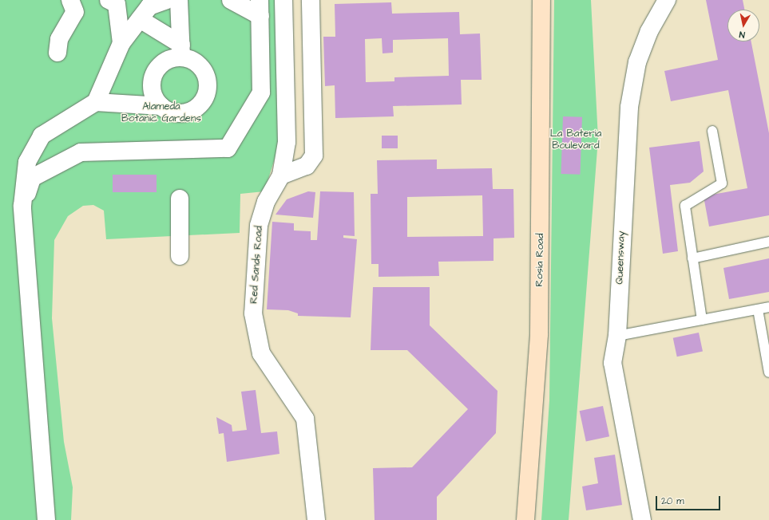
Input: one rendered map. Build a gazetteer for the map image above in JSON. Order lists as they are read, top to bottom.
{
  "streets": {
    "main road": ["Rosia Road"],
    "street": ["Queensway", "Red Sands Road"]
  },
  "parks": ["Alameda Botanic Gardens", "La Bateria Boulevard"],
  "scale_bar": "20 m",
  "north": "bottom"
}
